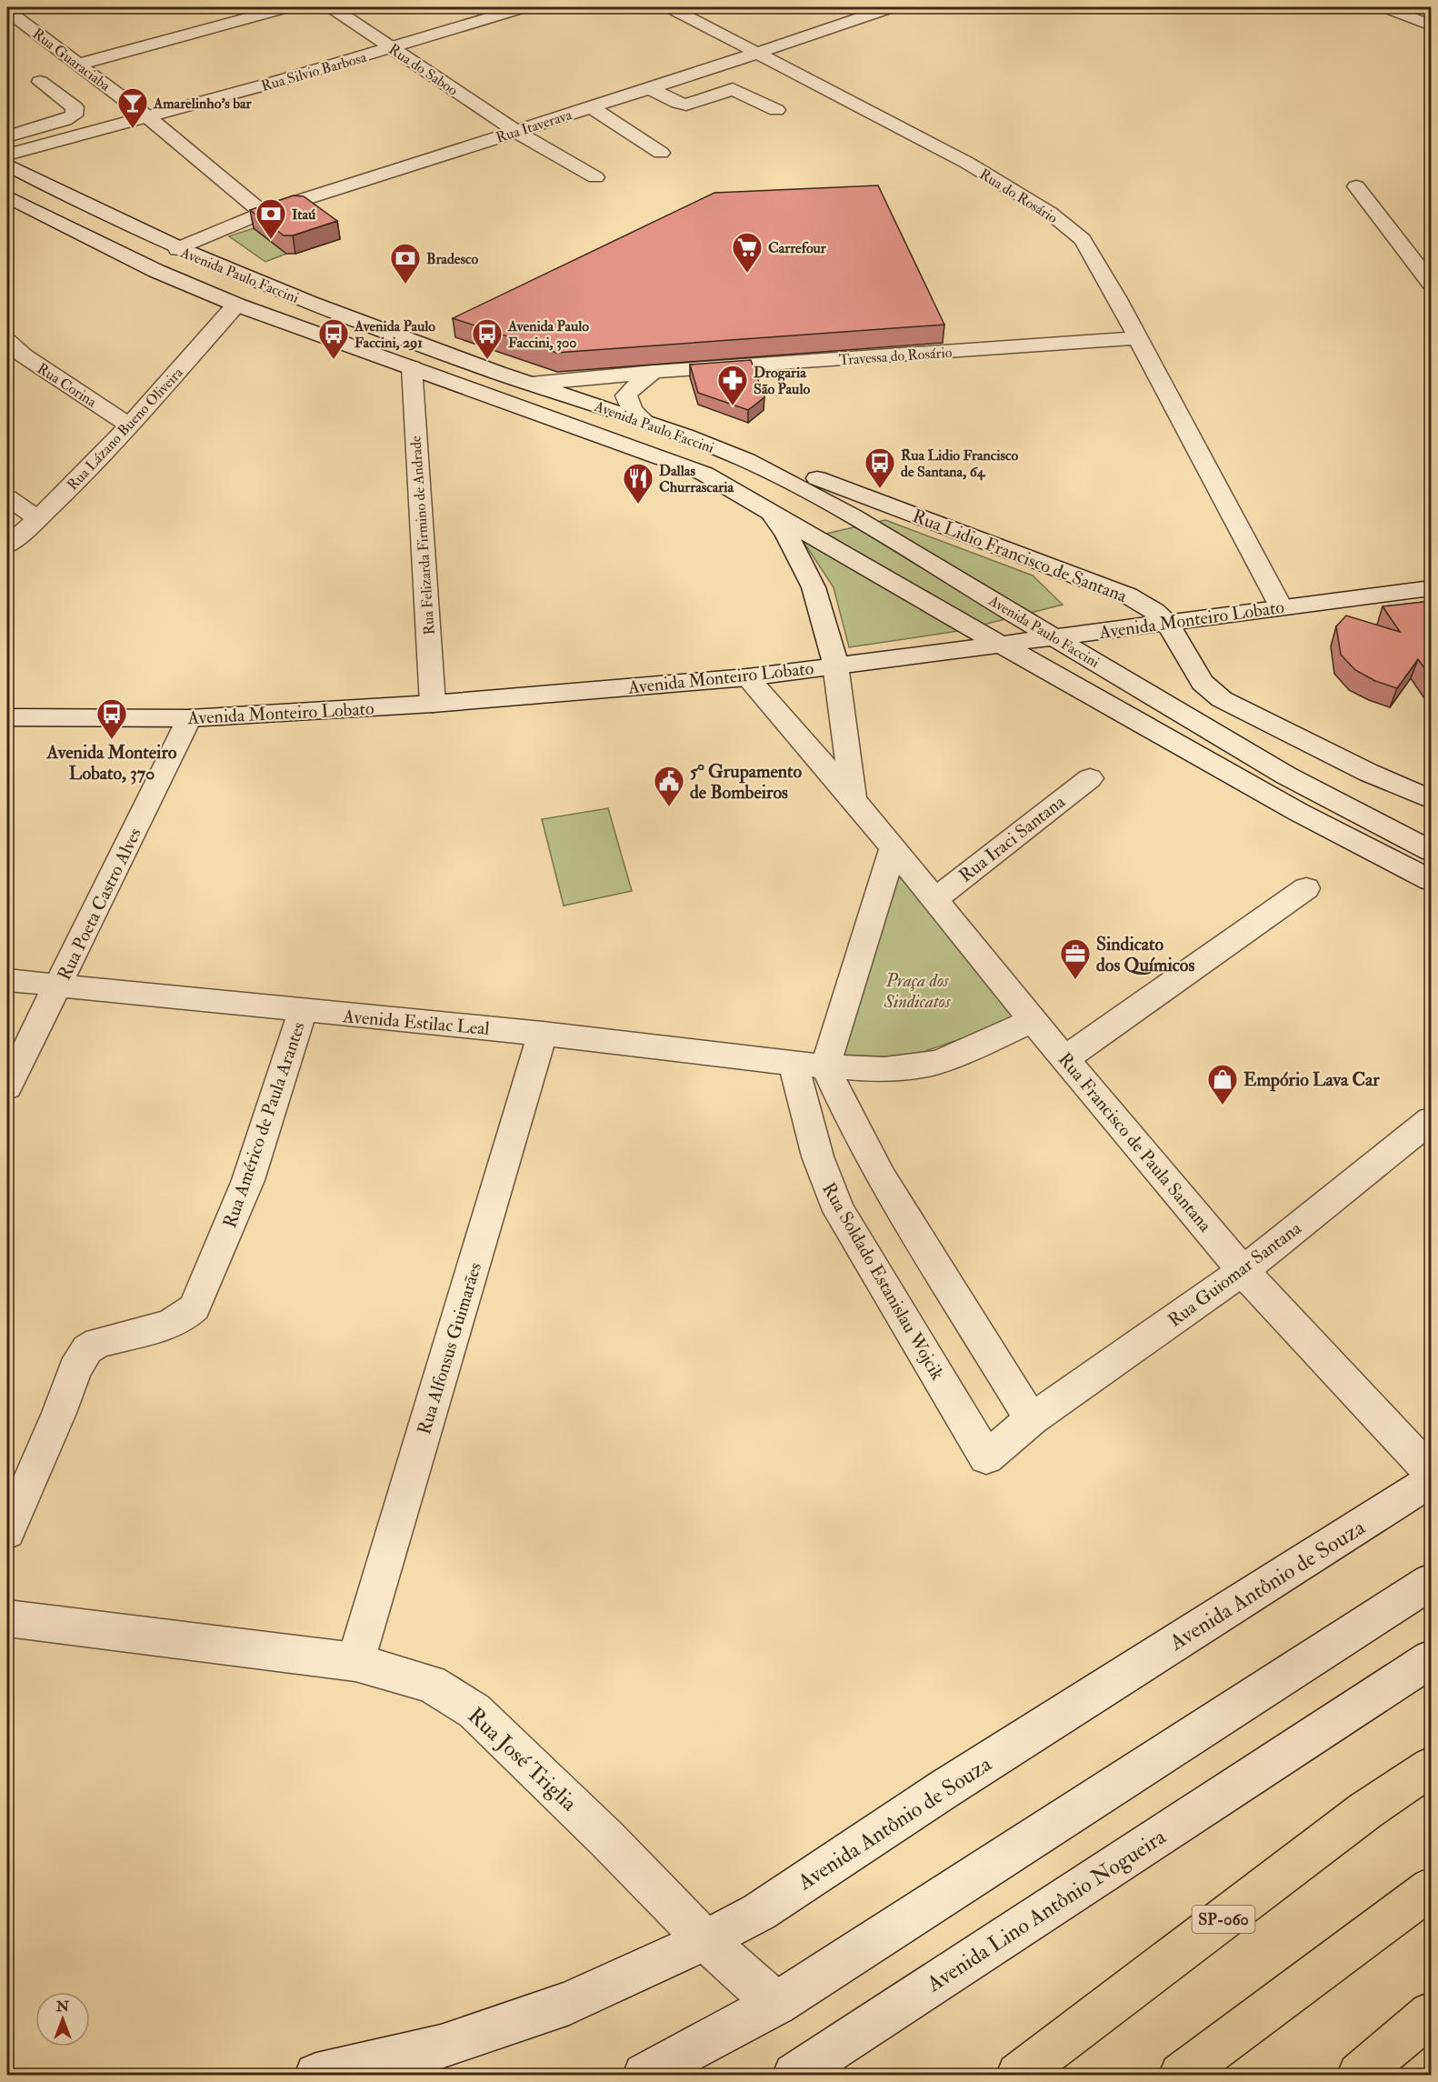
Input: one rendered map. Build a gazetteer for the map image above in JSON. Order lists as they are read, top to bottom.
{
  "streets": {
    "highway": ["SP-060"],
    "street": [
      "Rua Guaraciaba",
      "Rua do Saboo",
      "Rua Silvio Barbosa",
      "Rua Itaverava",
      "Rua do Rosário",
      "Avenida Paulo Faccini",
      "Travessa do Rosário",
      "Rua Corina",
      "Rua Lázano Bueno Oliveira",
      "Rua Felizarda Firmino de Andrade",
      "Rua Lidio Francisco de Santana",
      "Avenida Monteiro Lobato",
      "Rua Iraci Santana",
      "Rua Poeta Castro Alves",
      "Avenida Estilac Leal",
      "Rua Américo de Paula Arantes",
      "Rua Francisco de Paula Santana",
      "Rua Guiomar Santana",
      "Rua Soldado Estanislau Wojcik",
      "Rua Alfonsus Guimarães",
      "Avenida Antônio de Souza",
      "Rua José Triglia",
      "Avenida Lino Antônio Nogueira"
    ]
  },
  "crossings": [
    ["Rua Guaraciaba", "Rua Silvio Barbosa"],
    ["Rua Guaraciaba", "Rua Itaverava"],
    ["Rua do Saboo", "Rua Silvio Barbosa"],
    ["Rua do Saboo", "Rua Itaverava"],
    ["Rua Itaverava", "Rua do Rosário"],
    ["Rua Itaverava", "Avenida Paulo Faccini"],
    ["Rua do Rosário", "Travessa do Rosário"],
    ["Rua do Rosário", "Avenida Monteiro Lobato"],
    ["Avenida Paulo Faccini", "Travessa do Rosário"],
    ["Avenida Paulo Faccini", "Rua Lázano Bueno Oliveira"],
    ["Avenida Paulo Faccini", "Rua Felizarda Firmino de Andrade"],
    ["Avenida Paulo Faccini", "Rua Lidio Francisco de Santana"],
    ["Avenida Paulo Faccini", "Avenida Monteiro Lobato"],
    ["Rua Corina", "Rua Lázano Bueno Oliveira"],
    ["Rua Felizarda Firmino de Andrade", "Avenida Monteiro Lobato"],
    ["Rua Lidio Francisco de Santana", "Avenida Monteiro Lobato"],
    ["Avenida Monteiro Lobato", "Rua Poeta Castro Alves"],
    ["Avenida Monteiro Lobato", "Rua Francisco de Paula Santana"],
    ["Rua Iraci Santana", "Rua Francisco de Paula Santana"],
    ["Rua Poeta Castro Alves", "Avenida Estilac Leal"],
    ["Avenida Estilac Leal", "Rua Américo de Paula Arantes"],
    ["Avenida Estilac Leal", "Rua Francisco de Paula Santana"],
    ["Avenida Estilac Leal", "Rua Soldado Estanislau Wojcik"],
    ["Avenida Estilac Leal", "Rua Alfonsus Guimarães"],
    ["Rua Francisco de Paula Santana", "Rua Guiomar Santana"],
    ["Rua Guiomar Santana", "Rua Soldado Estanislau Wojcik"],
    ["Rua Alfonsus Guimarães", "Rua José Triglia"],
    ["Avenida Antônio de Souza", "Rua José Triglia"]
  ],
  "parks": ["Praça dos Sindicatos"],
  "places": {
    "bar": ["Amarelinho's bar"],
    "bank": ["Itaú", "Bradesco"],
    "supermarket": ["Carrefour"],
    "bus stop": [
      "Avenida Paulo Faccini, 291",
      "Avenida Paulo Faccini, 300",
      "Rua Lidio Francisco de Santana, 64",
      "Avenida Monteiro Lobato, 370"
    ],
    "pharmacy": ["Drogaria São Paulo"],
    "restaurant": ["Dallas Churrascaria"],
    "public building": ["5° Grupamento de Bombeiros"],
    "office": ["Sindicato dos Químicos"],
    "shop": ["Empório Lava Car"]
  },
  "north": "top"
}
